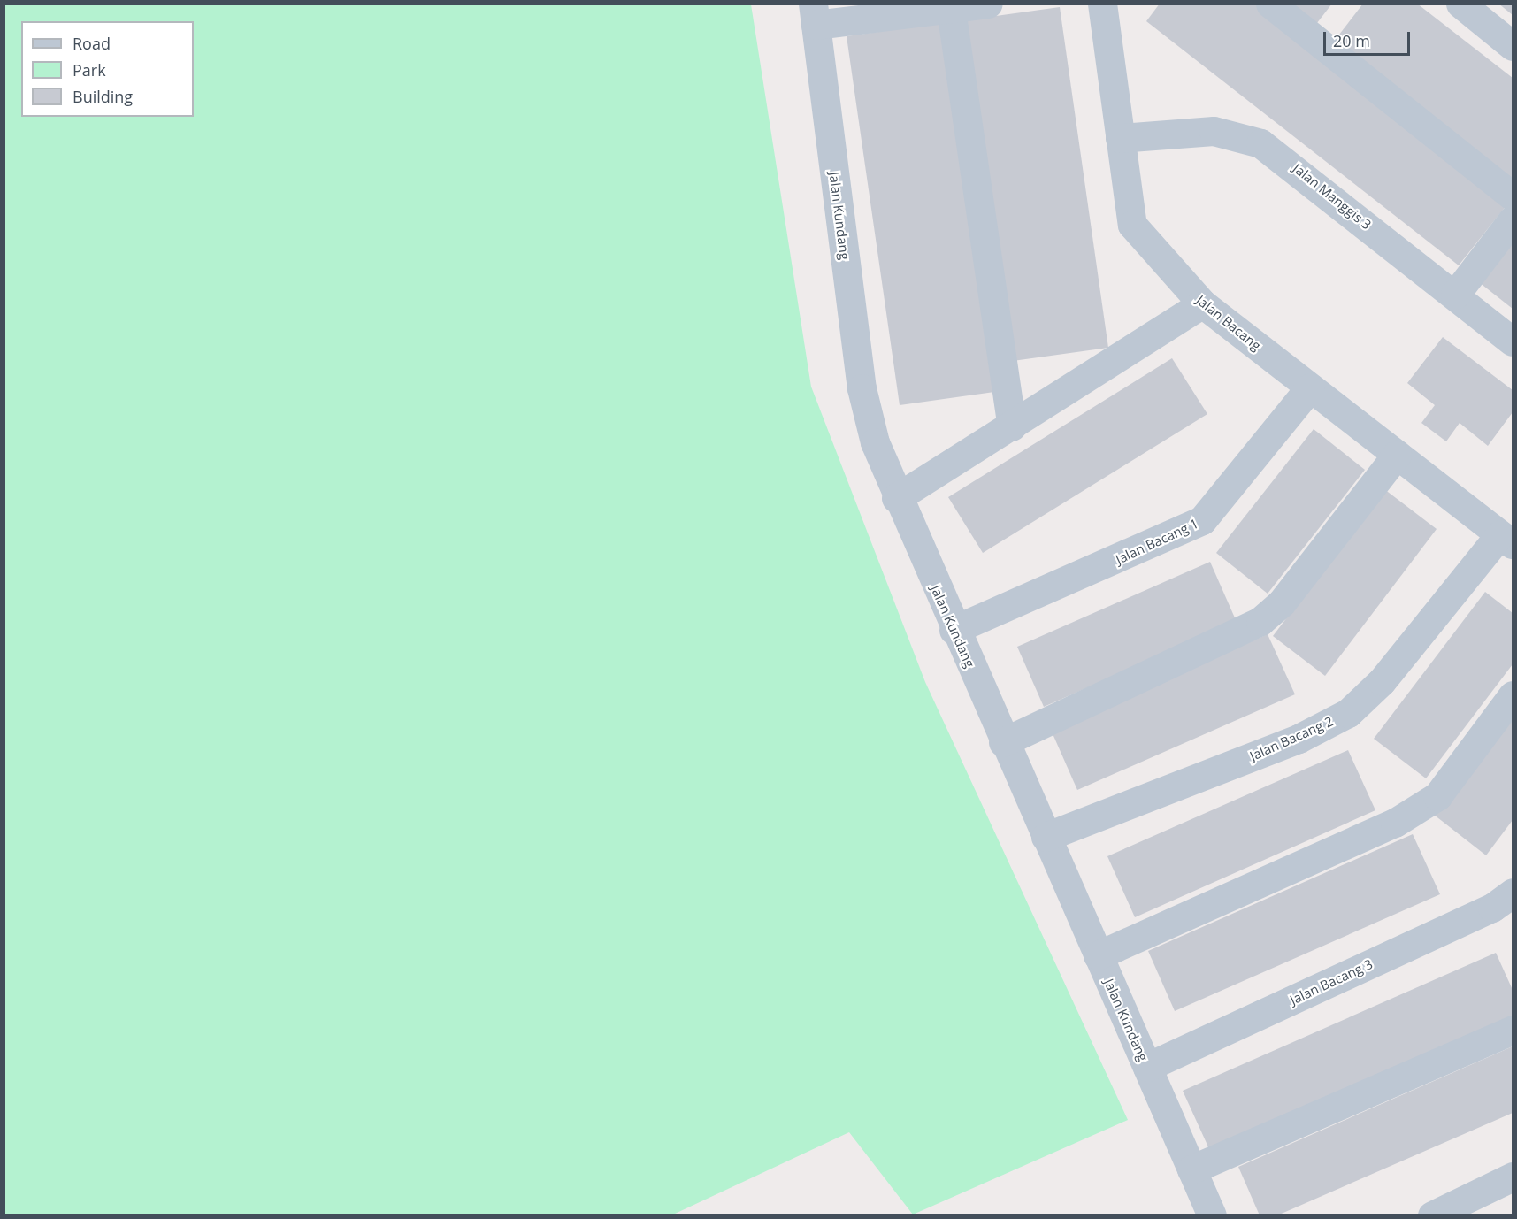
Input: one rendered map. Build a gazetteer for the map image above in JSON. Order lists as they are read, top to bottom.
{
  "streets": {
    "street": [
      "Jalan Manggis 3",
      "Jalan Kundang",
      "Jalan Bacang",
      "Jalan Bacang 1",
      "Jalan Bacang 2",
      "Jalan Bacang 3"
    ]
  },
  "crossings": [
    ["Jalan Manggis 3", "Jalan Bacang"],
    ["Jalan Kundang", "Jalan Bacang 1"],
    ["Jalan Kundang", "Jalan Bacang 2"],
    ["Jalan Kundang", "Jalan Bacang 3"],
    ["Jalan Bacang", "Jalan Bacang 1"],
    ["Jalan Bacang", "Jalan Bacang 2"]
  ],
  "legend": ["Road", "Park", "Building"],
  "scale_bar": "20 m"
}
